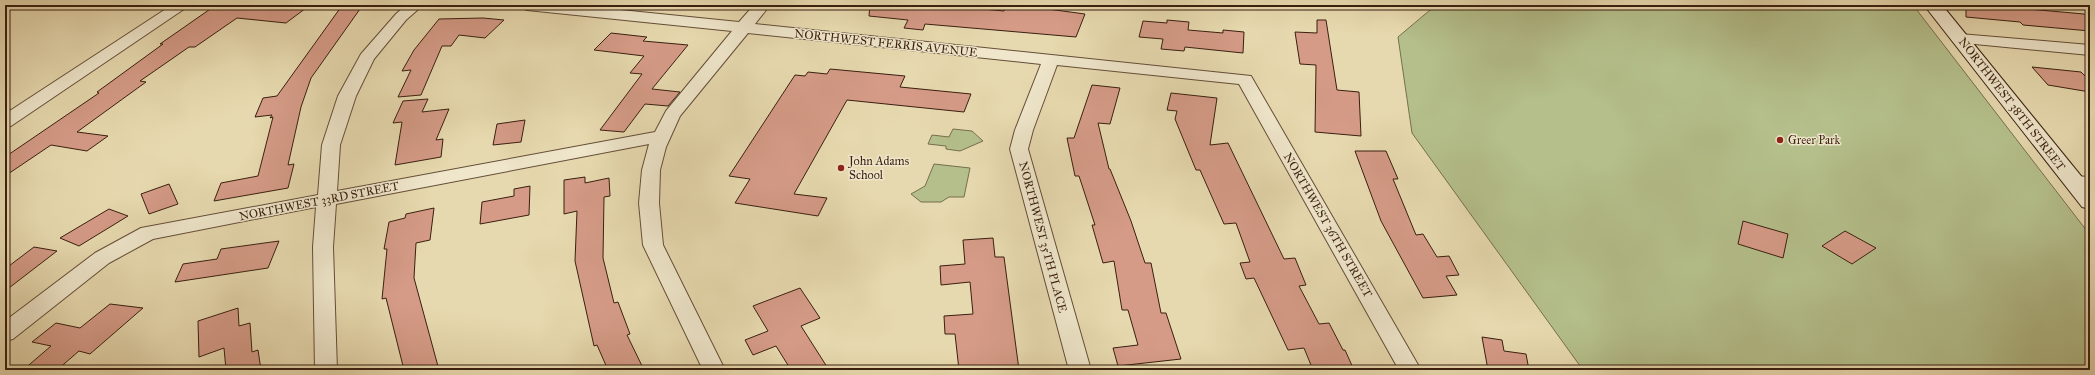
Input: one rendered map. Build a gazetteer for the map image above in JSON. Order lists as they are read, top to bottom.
{
  "streets": {
    "main road": ["NORTHWEST 38TH STREET"],
    "street": [
      "NORTHWEST FERRIS AVENUE",
      "NORTHWEST 33RD STREET",
      "NORTHWEST 36TH STREET",
      "NORTHWEST 35TH PLACE"
    ]
  },
  "crossings": [
    ["NORTHWEST FERRIS AVENUE", "NORTHWEST 36TH STREET"],
    ["NORTHWEST FERRIS AVENUE", "NORTHWEST 35TH PLACE"]
  ],
  "places": ["Greer Park", "John Adams School"]
}
